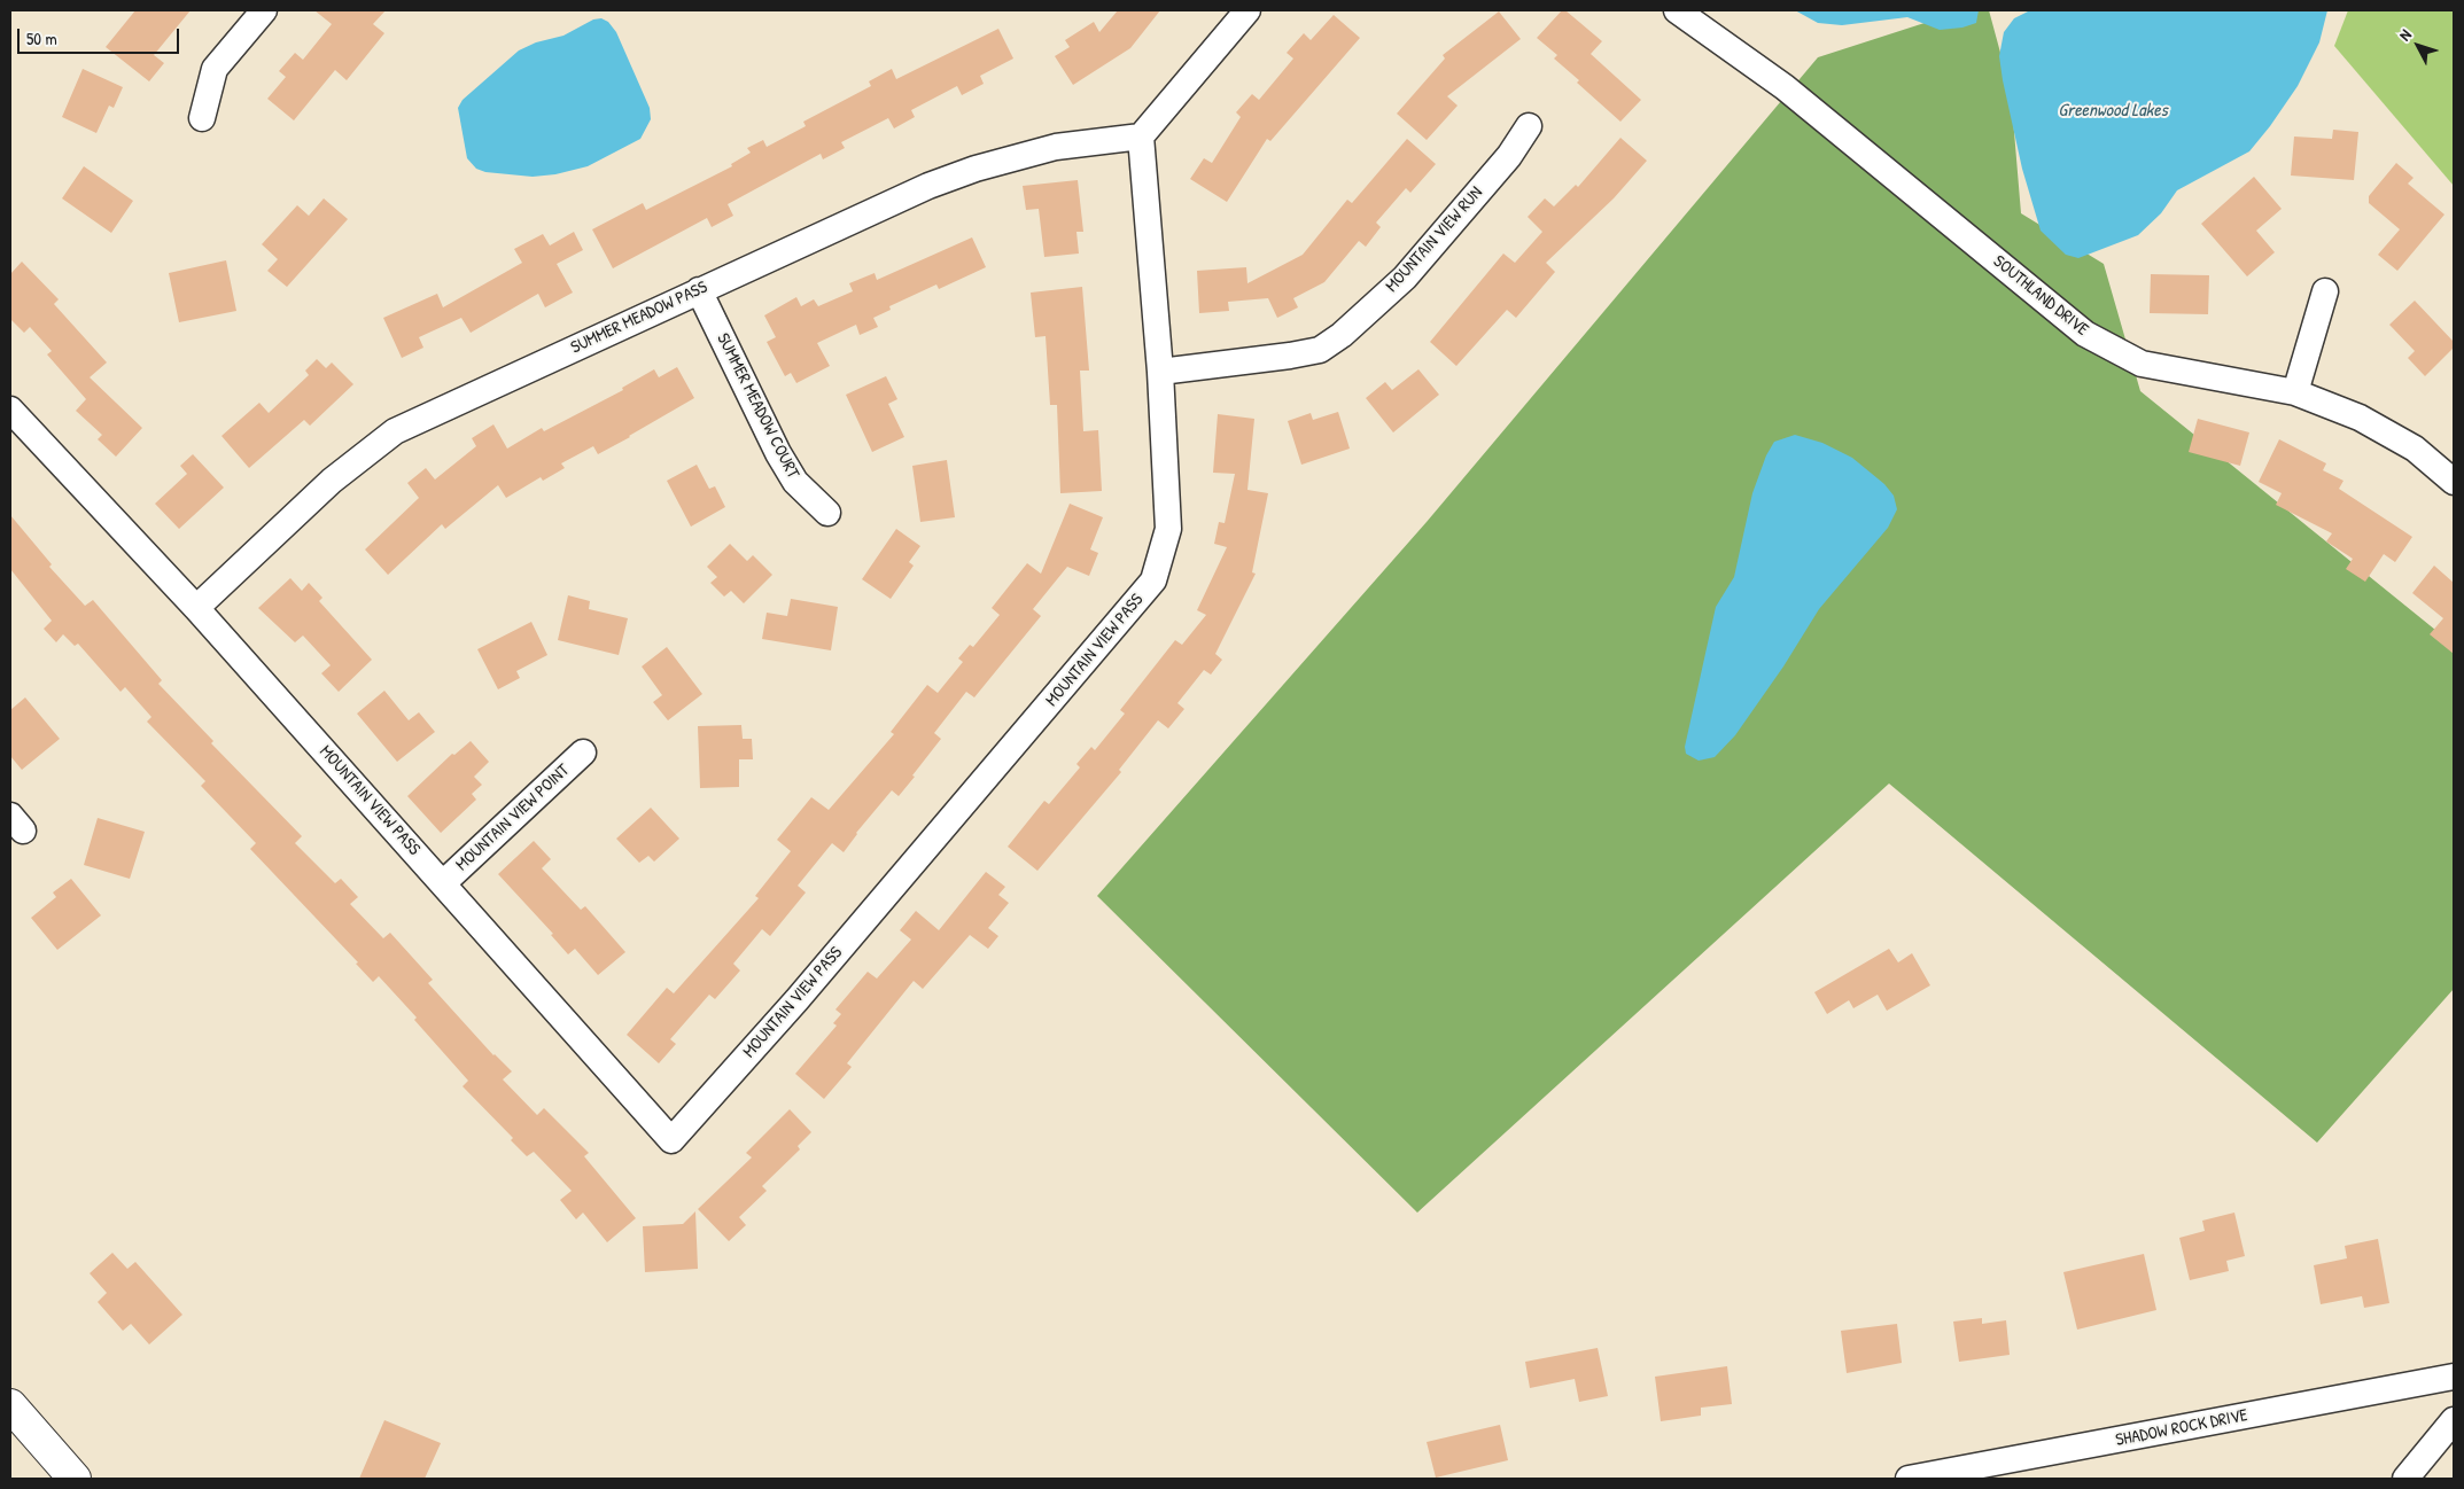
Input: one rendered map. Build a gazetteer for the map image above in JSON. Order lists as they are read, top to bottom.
{
  "streets": {
    "street": [
      "MOUNTAIN VIEW RUN",
      "SOUTHLAND DRIVE",
      "SUMMER MEADOW PASS",
      "SUMMER MEADOW COURT",
      "MOUNTAIN VIEW PASS",
      "MOUNTAIN VIEW POINT",
      "SHADOW ROCK DRIVE"
    ]
  },
  "crossings": [
    ["MOUNTAIN VIEW RUN", "MOUNTAIN VIEW PASS"],
    ["SUMMER MEADOW PASS", "SUMMER MEADOW COURT"],
    ["SUMMER MEADOW PASS", "MOUNTAIN VIEW PASS"],
    ["MOUNTAIN VIEW PASS", "MOUNTAIN VIEW POINT"]
  ],
  "water": ["Greenwood Lakes"],
  "scale_bar": "50 m",
  "north": "top left"
}
